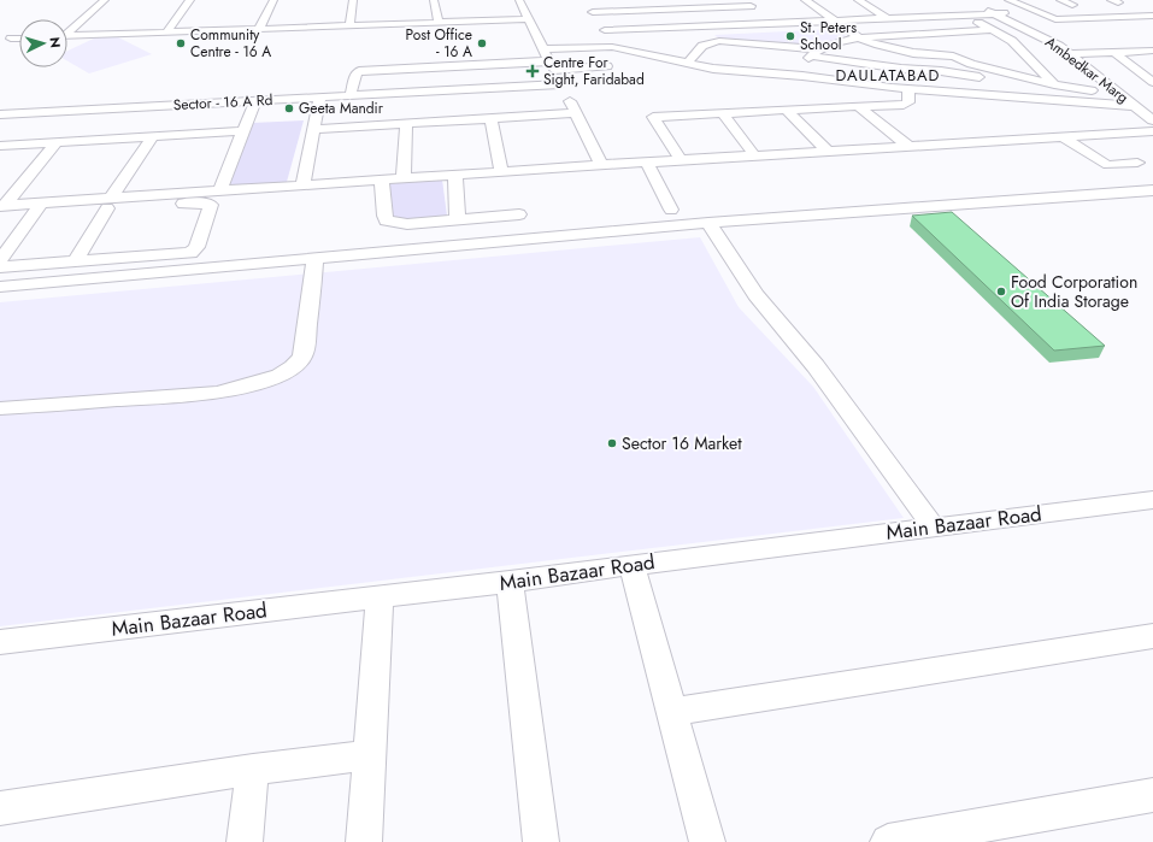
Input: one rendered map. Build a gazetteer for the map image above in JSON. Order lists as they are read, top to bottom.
{
  "streets": {
    "street": ["Ambedkar Marg", "Sector - 16 A Rd", "Main Bazaar Road"]
  },
  "districts": ["DAULATABAD"],
  "places": {
    "other": [
      "St. Peters School",
      "Community Centre - 16 A",
      "Post Office - 16 A",
      "Geeta Mandir",
      "Food Corporation Of India Storage",
      "Sector 16 Market"
    ],
    "health": ["Centre For Sight, Faridabad"]
  },
  "north": "right"
}
